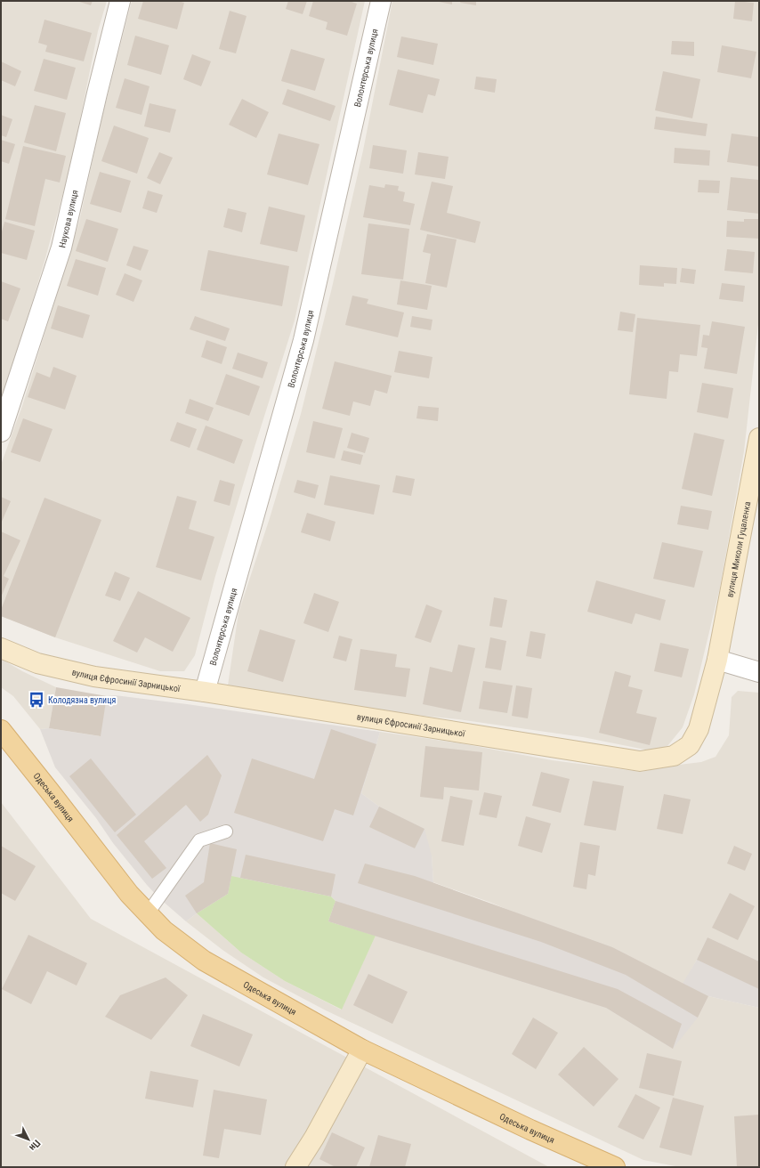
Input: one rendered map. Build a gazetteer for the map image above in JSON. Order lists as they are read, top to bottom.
{
  "streets": {
    "main road": ["Одеська вулиця"],
    "street": [
      "Волонтерська вулиця",
      "Наукова вулиця",
      "вулиця Миколи Гуцаленка",
      "вулиця Єфросинії Зарницької"
    ]
  },
  "crossings": [
    ["Волонтерська вулиця", "вулиця Єфросинії Зарницької"],
    ["вулиця Миколи Гуцаленка", "вулиця Єфросинії Зарницької"]
  ],
  "places": {
    "bus stop": ["Колодязна вулиця"]
  },
  "north": "bottom right"
}
